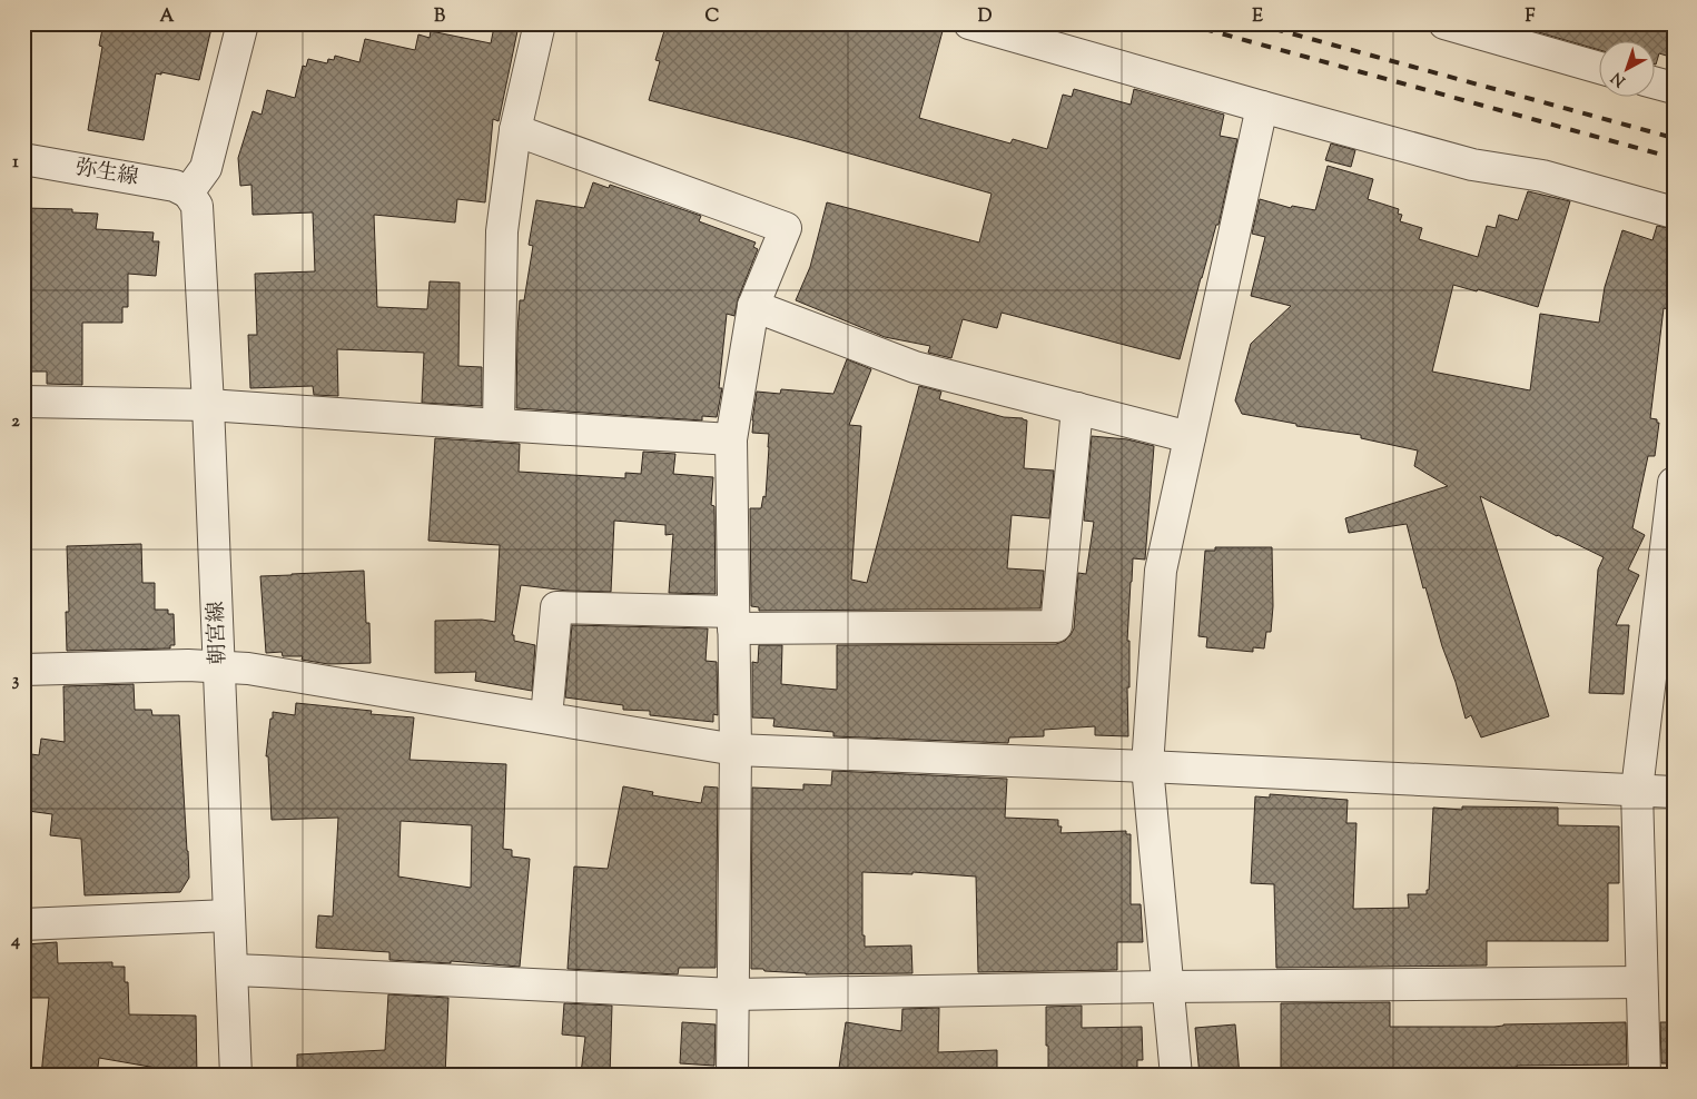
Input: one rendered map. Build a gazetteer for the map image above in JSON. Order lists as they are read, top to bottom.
{
  "streets": {
    "street": ["弥生線", "朝宮線"]
  },
  "crossings": [
    ["弥生線", "朝宮線"]
  ],
  "north": "bottom left",
  "grid": {
    "columns": [
      "A",
      "B",
      "C",
      "D",
      "E",
      "F"
    ],
    "rows": [
      "1",
      "2",
      "3",
      "4"
    ]
  }
}
